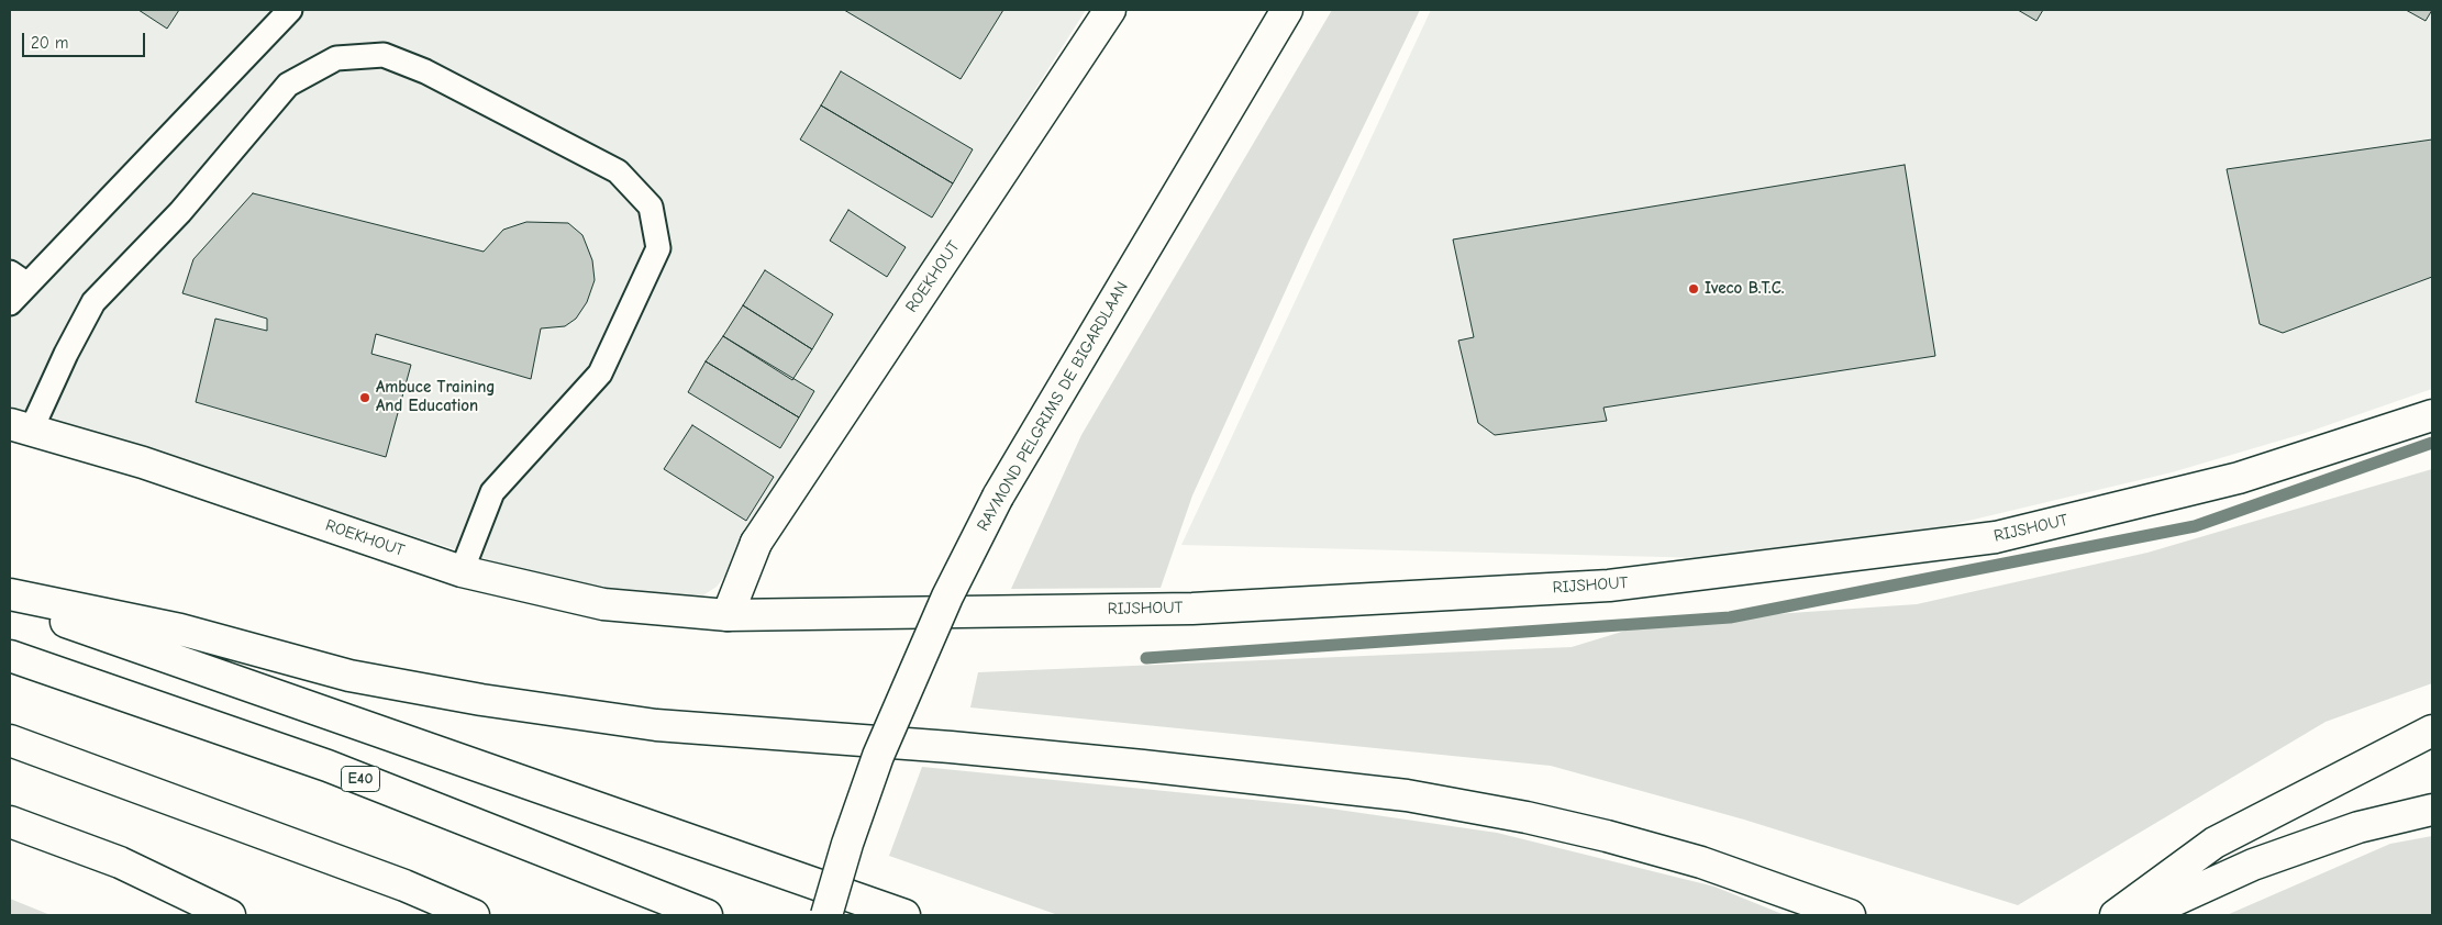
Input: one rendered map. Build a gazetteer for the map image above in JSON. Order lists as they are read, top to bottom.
{
  "streets": {
    "main road": [
      "ROEKHOUT",
      "RAYMOND PELGRIMS DE BIGARDLAAN",
      "RIJSHOUT",
      "E40"
    ]
  },
  "crossings": [
    ["ROEKHOUT", "RIJSHOUT"]
  ],
  "places": ["Iveco B.T.C.", "Ambuce Training And Education"],
  "scale_bar": "20 m"
}
